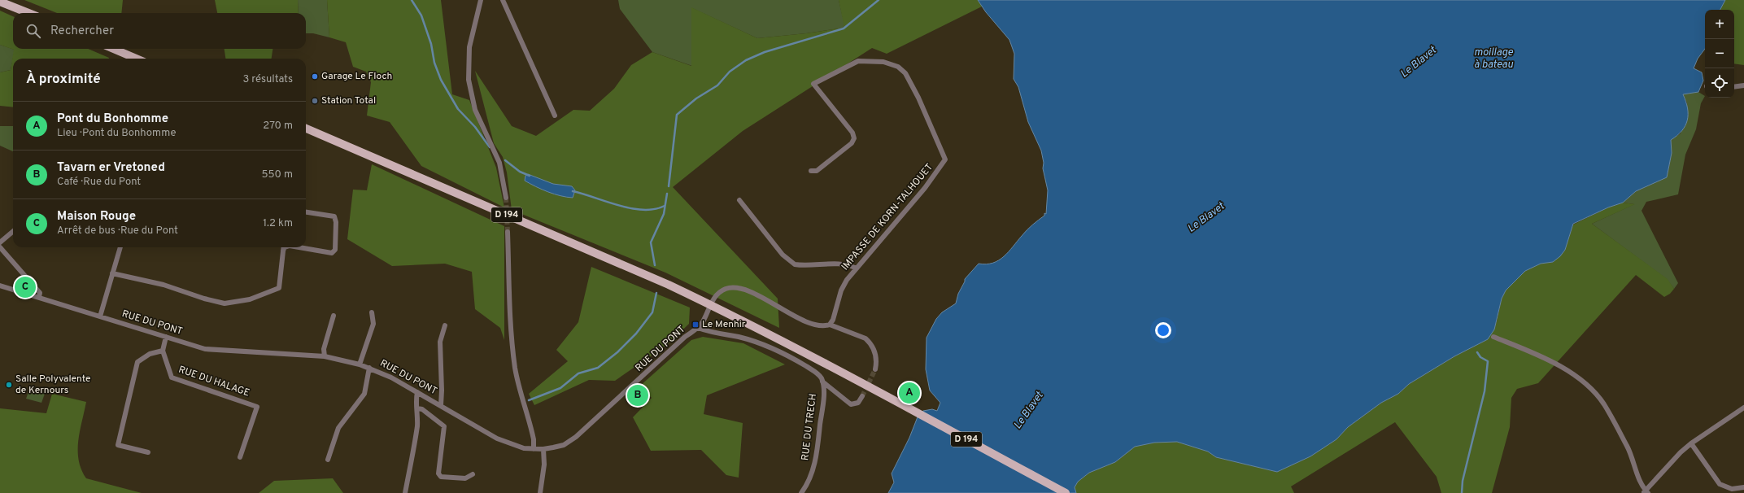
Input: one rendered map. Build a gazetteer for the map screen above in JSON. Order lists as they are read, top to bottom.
{
  "streets": {
    "main road": ["D 194"],
    "street": [
      "IMPASSE DE KORN-TALHOUET",
      "RUE DU PONT",
      "RUE DU HALAGE",
      "RUE DU TRECH"
    ]
  },
  "crossings": [
    ["D 194", "RUE DU PONT"],
    ["IMPASSE DE KORN-TALHOUET", "RUE DU PONT"],
    ["RUE DU PONT", "RUE DU TRECH"]
  ],
  "water": ["moillage à bateau", "Le Blavet"],
  "places": {
    "other": ["Garage Le Floch", "Station Total", "Salle Polyvalente de Kernours"],
    "transit": ["Le Menhir"]
  },
  "page": {
    "map_buttons": ["+", "−"],
    "search": "Rechercher",
    "heading": ["À proximité", "3 résultats"],
    "list": [
      {
        "mark": "A",
        "name": "Pont du Bonhomme",
        "note": "Lieu · Pont du Bonhomme",
        "value": "270 m"
      },
      {
        "mark": "B",
        "name": "Tavarn er Vretoned",
        "note": "Café · Rue du Pont",
        "value": "550 m"
      },
      {
        "mark": "C",
        "name": "Maison Rouge",
        "note": "Arrêt de bus · Rue du Pont",
        "value": "1.2 km"
      }
    ],
    "pins": ["C", "A", "B"]
  }
}
